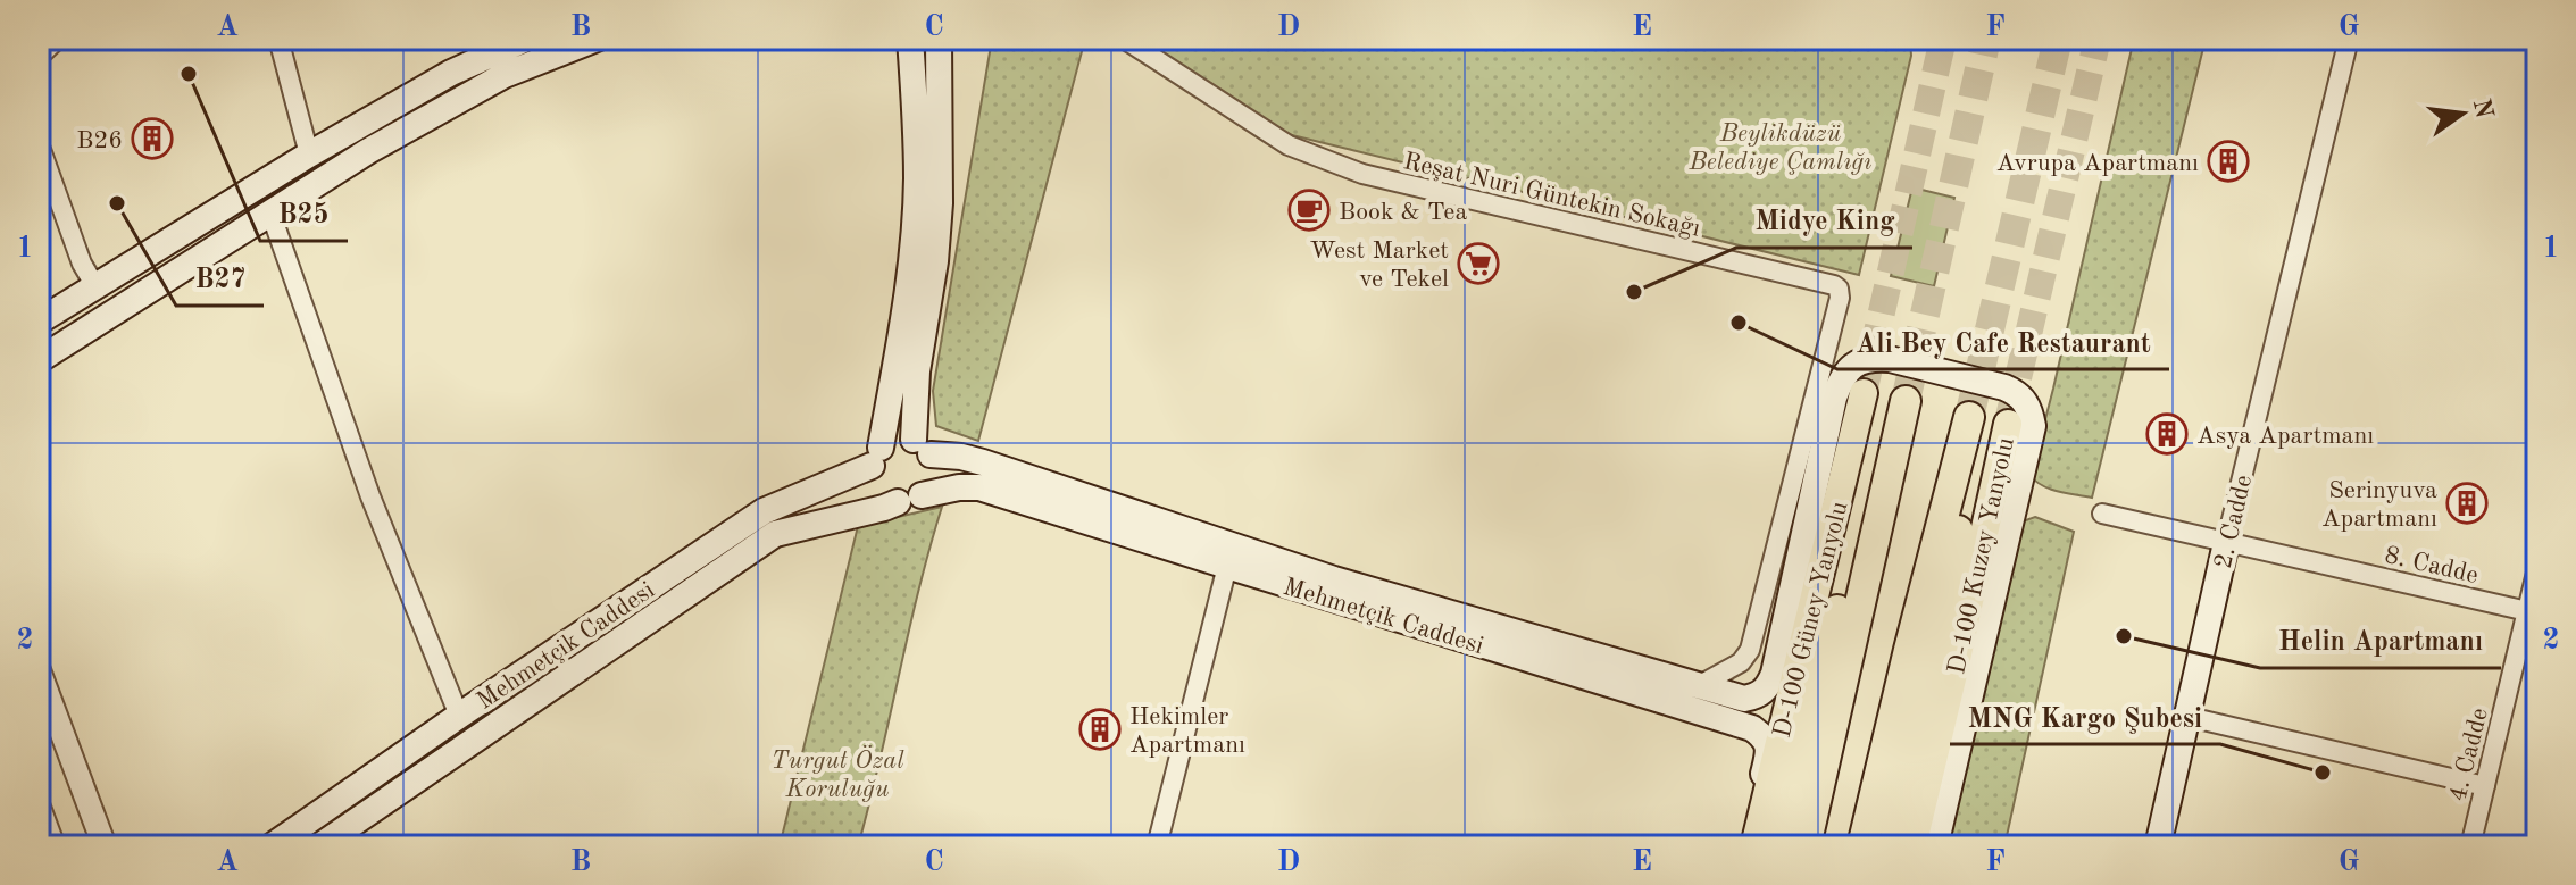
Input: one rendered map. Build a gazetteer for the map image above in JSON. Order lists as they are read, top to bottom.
{
  "streets": {
    "main road": [
      "2. Cadde",
      "D-100 Kuzey Yanyolu",
      "Mehmetçik Caddesi",
      "D-100 Güney Yanyolu"
    ],
    "street": ["Reşat Nuri Güntekin Sokağı", "8. Cadde", "4. Cadde"]
  },
  "crossings": [
    ["Reşat Nuri Güntekin Sokağı", "Mehmetçik Caddesi"],
    ["2. Cadde", "8. Cadde"],
    ["8. Cadde", "4. Cadde"],
    ["Mehmetçik Caddesi", "D-100 Güney Yanyolu"]
  ],
  "parks": ["Beylikdüzü Belediye Çamlığı", "Turgut Özal Koruluğu"],
  "places": {
    "other": [
      "B25",
      "B27",
      "Midye King",
      "Ali Bey Cafe Restaurant",
      "Helin Apartmanı",
      "MNG Kargo Şubesi"
    ],
    "building": [
      "B26",
      "Avrupa Apartmanı",
      "Asya Apartmanı",
      "Serinyuva Apartmanı",
      "Hekimler Apartmanı"
    ],
    "cafe": ["Book & Tea"],
    "supermarket": ["West Market ve Tekel"]
  },
  "north": "right",
  "grid": {
    "columns": [
      "A",
      "B",
      "C",
      "D",
      "E",
      "F",
      "G"
    ],
    "rows": ["1", "2"]
  }
}
